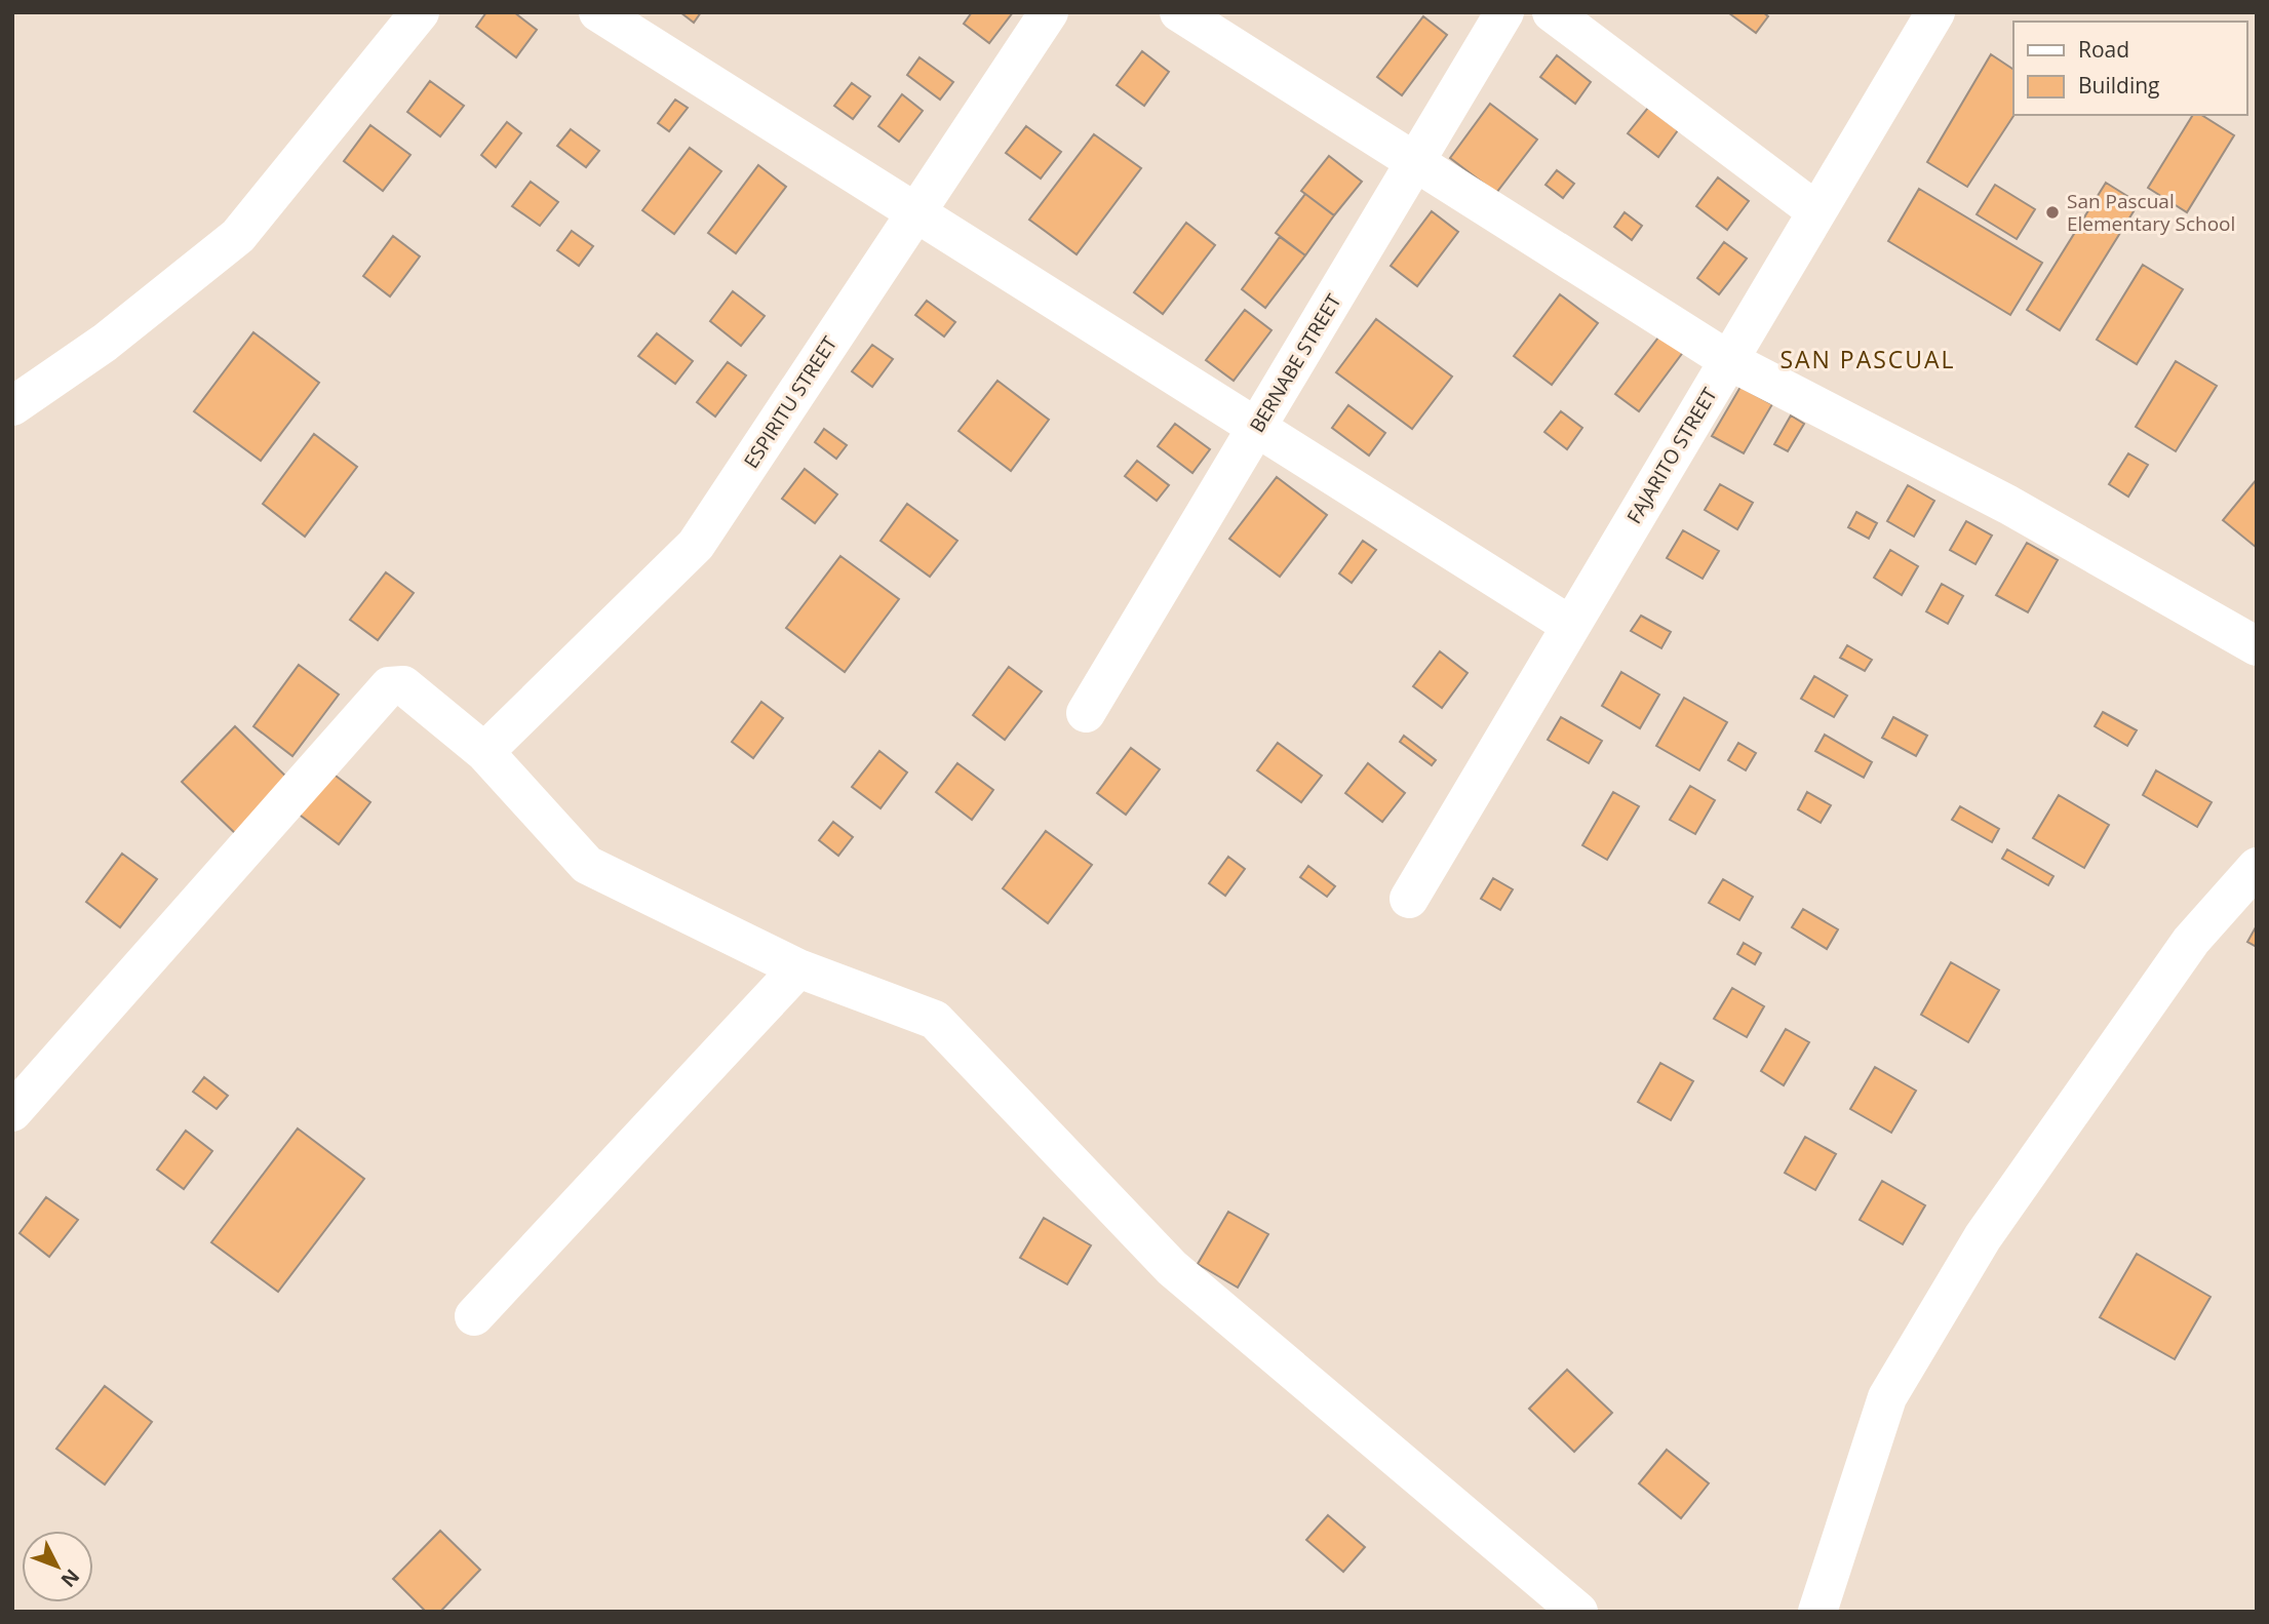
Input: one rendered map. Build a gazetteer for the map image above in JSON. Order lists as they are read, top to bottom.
{
  "streets": {
    "street": ["BERNABE STREET", "ESPIRITU STREET", "FAJARITO STREET"]
  },
  "districts": ["SAN PASCUAL"],
  "places": ["San Pascual Elementary School"],
  "legend": ["Road", "Building"],
  "north": "bottom right"
}
